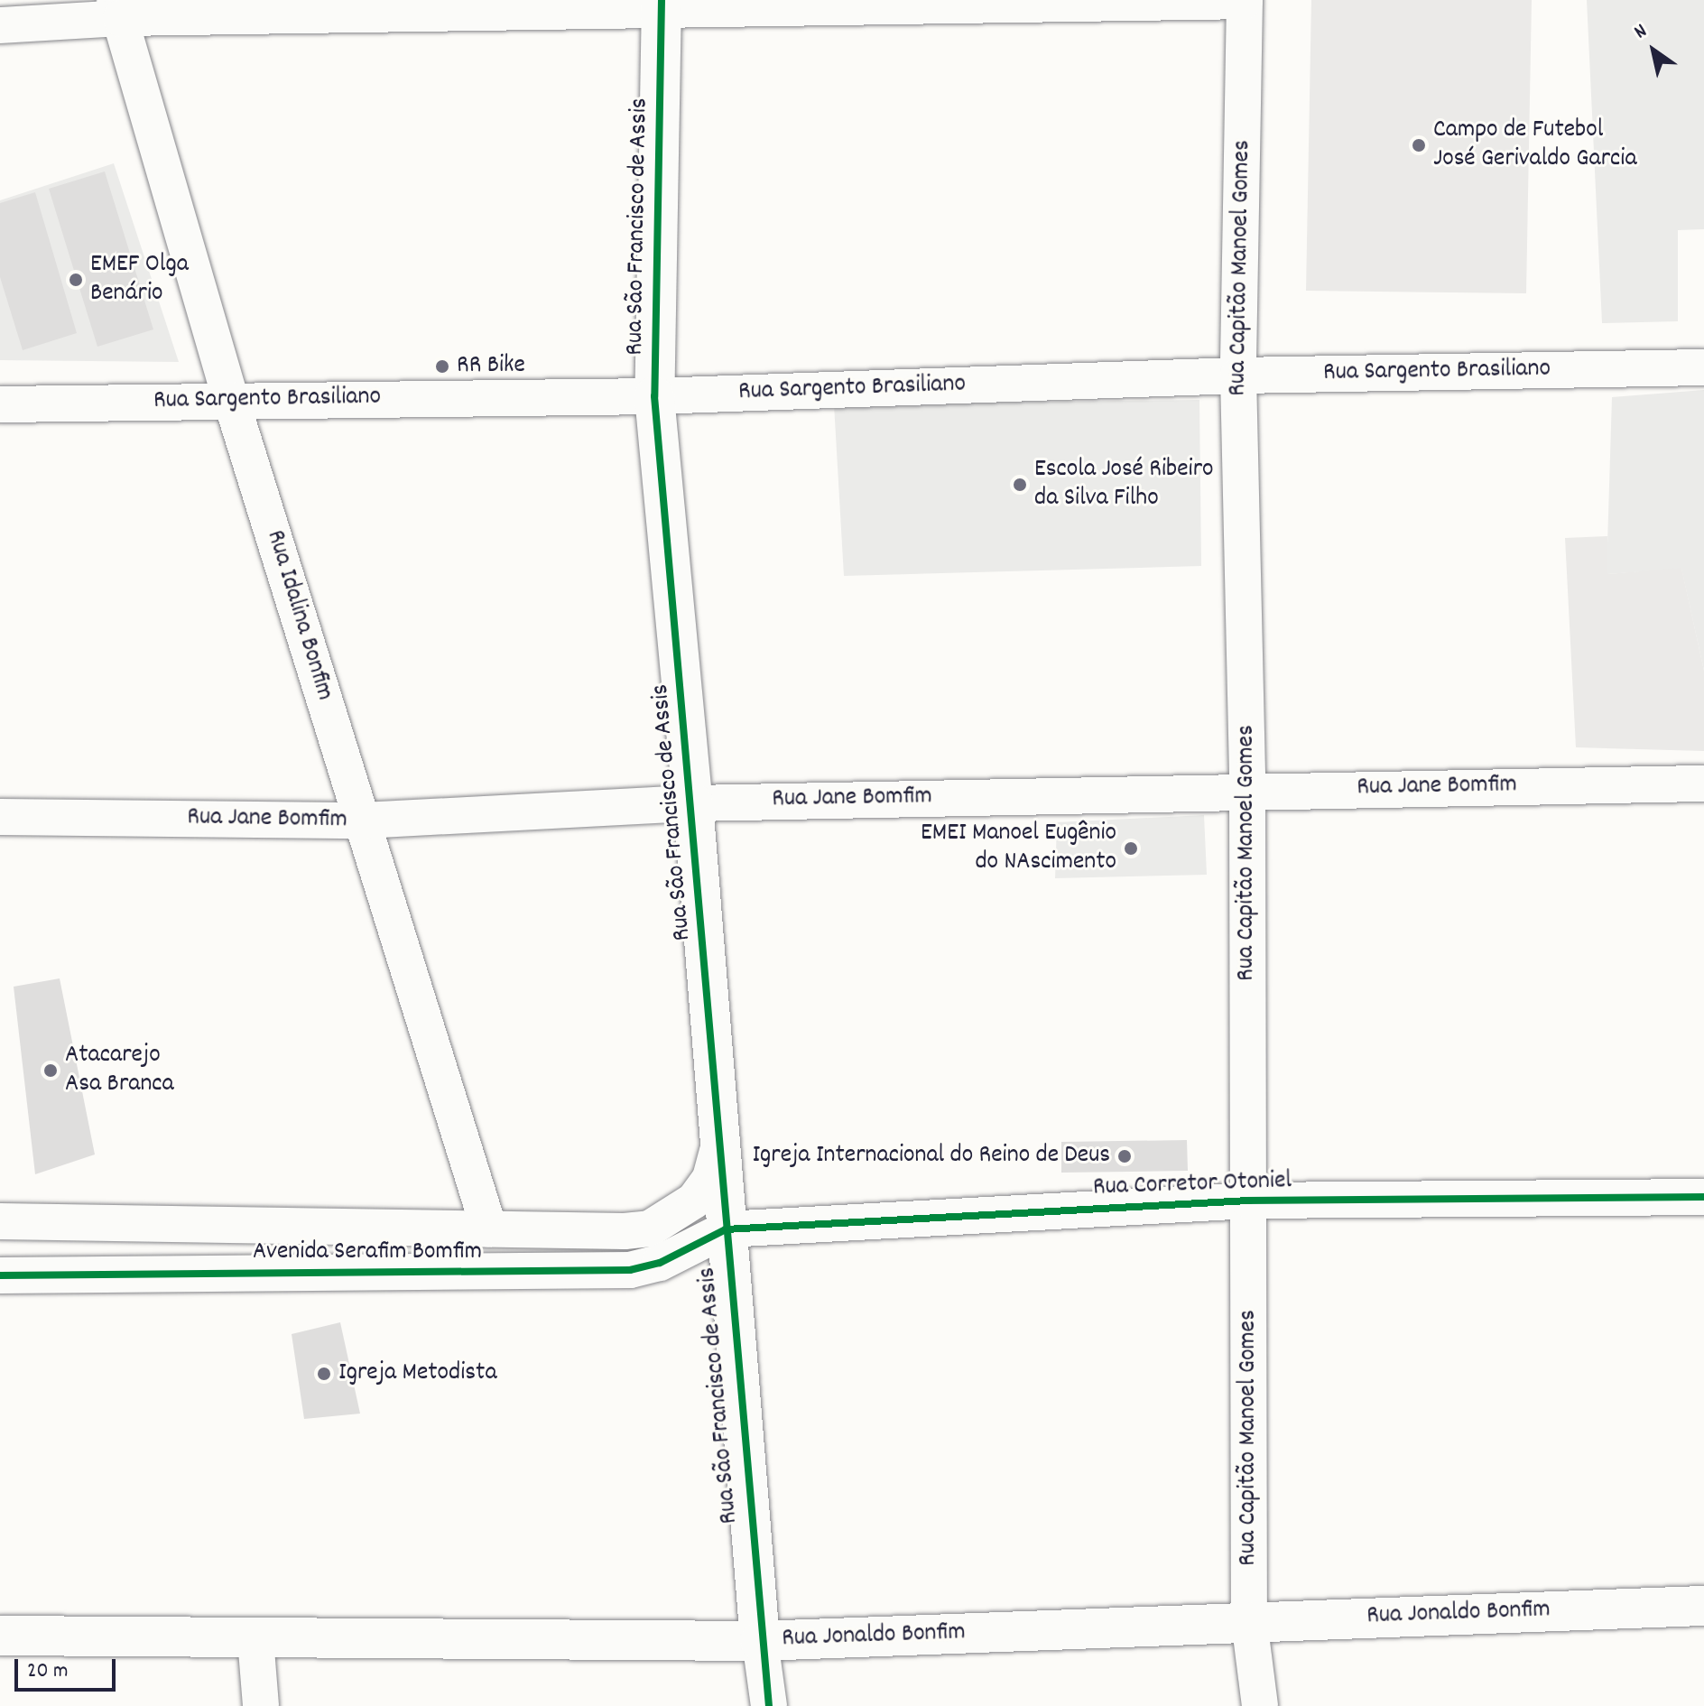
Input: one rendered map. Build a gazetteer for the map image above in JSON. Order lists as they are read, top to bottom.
{
  "streets": {
    "street": [
      "Rua São Francisco de Assis",
      "Rua Capitão Manoel Gomes",
      "Rua Sargento Brasiliano",
      "Rua Idalina Bonfim",
      "Rua Jane Bomfim",
      "Rua Corretor Otoniel",
      "Avenida Serafim Bomfim",
      "Rua Jonaldo Bonfim"
    ]
  },
  "crossings": [
    ["Rua São Francisco de Assis", "Rua Sargento Brasiliano"],
    ["Rua São Francisco de Assis", "Rua Jane Bomfim"],
    ["Rua São Francisco de Assis", "Rua Corretor Otoniel"],
    ["Rua São Francisco de Assis", "Avenida Serafim Bomfim"],
    ["Rua São Francisco de Assis", "Rua Jonaldo Bonfim"],
    ["Rua Capitão Manoel Gomes", "Rua Sargento Brasiliano"],
    ["Rua Capitão Manoel Gomes", "Rua Jane Bomfim"],
    ["Rua Capitão Manoel Gomes", "Rua Corretor Otoniel"],
    ["Rua Capitão Manoel Gomes", "Rua Jonaldo Bonfim"],
    ["Rua Sargento Brasiliano", "Rua Idalina Bonfim"],
    ["Rua Idalina Bonfim", "Rua Jane Bomfim"],
    ["Rua Idalina Bonfim", "Avenida Serafim Bomfim"],
    ["Rua Corretor Otoniel", "Avenida Serafim Bomfim"]
  ],
  "places": [
    "Campo de Futebol José Gerivaldo Garcia",
    "EMEF Olga Benário",
    "RR Bike",
    "Escola José Ribeiro da Silva Filho",
    "EMEI Manoel Eugênio do NAscimento",
    "Atacarejo Asa Branca",
    "Igreja Internacional do Reino de Deus",
    "Igreja Metodista"
  ],
  "scale_bar": "20 m",
  "north": "top left"
}
